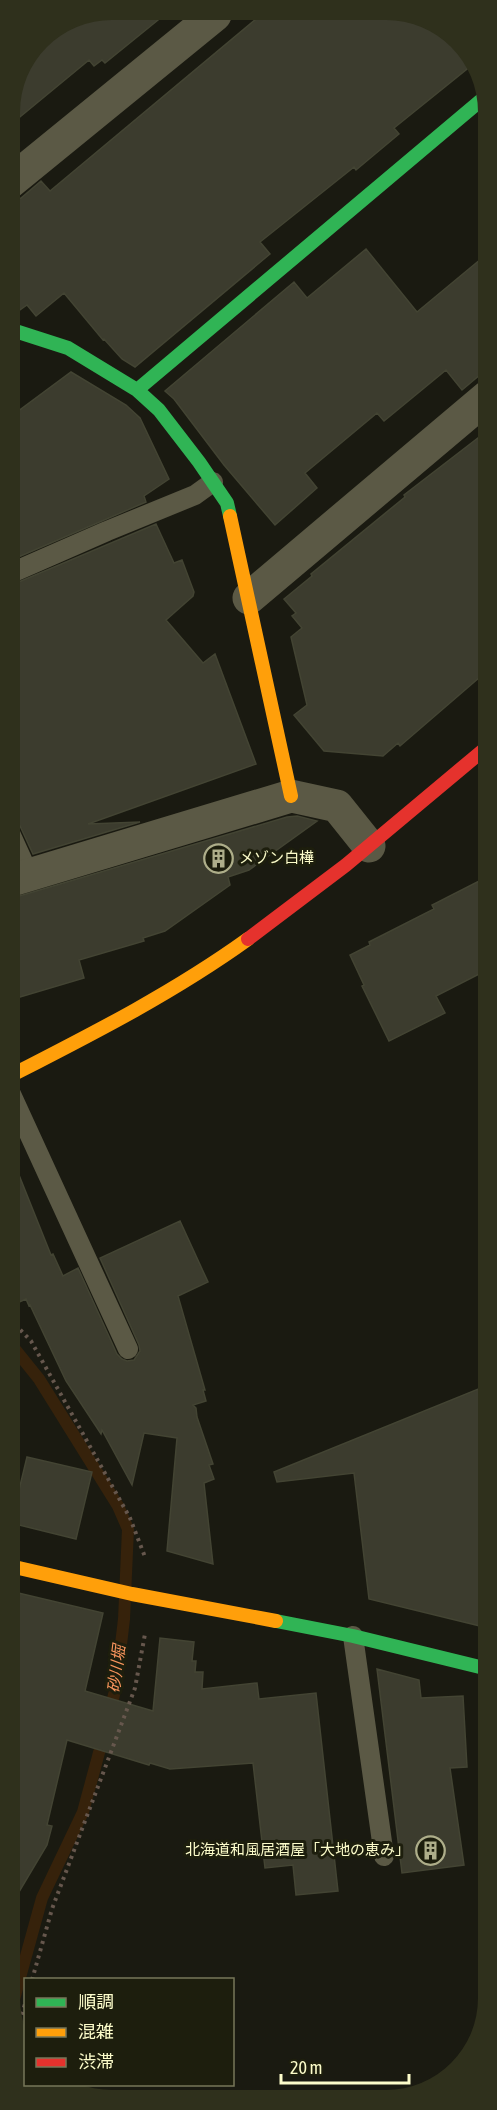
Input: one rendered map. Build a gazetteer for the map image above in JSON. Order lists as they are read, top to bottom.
{
  "water": ["砂川堀"],
  "places": {
    "building": ["メゾン白樺", "北海道和風居酒屋「大地の恵み」"]
  },
  "legend": ["順調", "混雑", "渋滞"],
  "scale_bar": "20 m"
}
